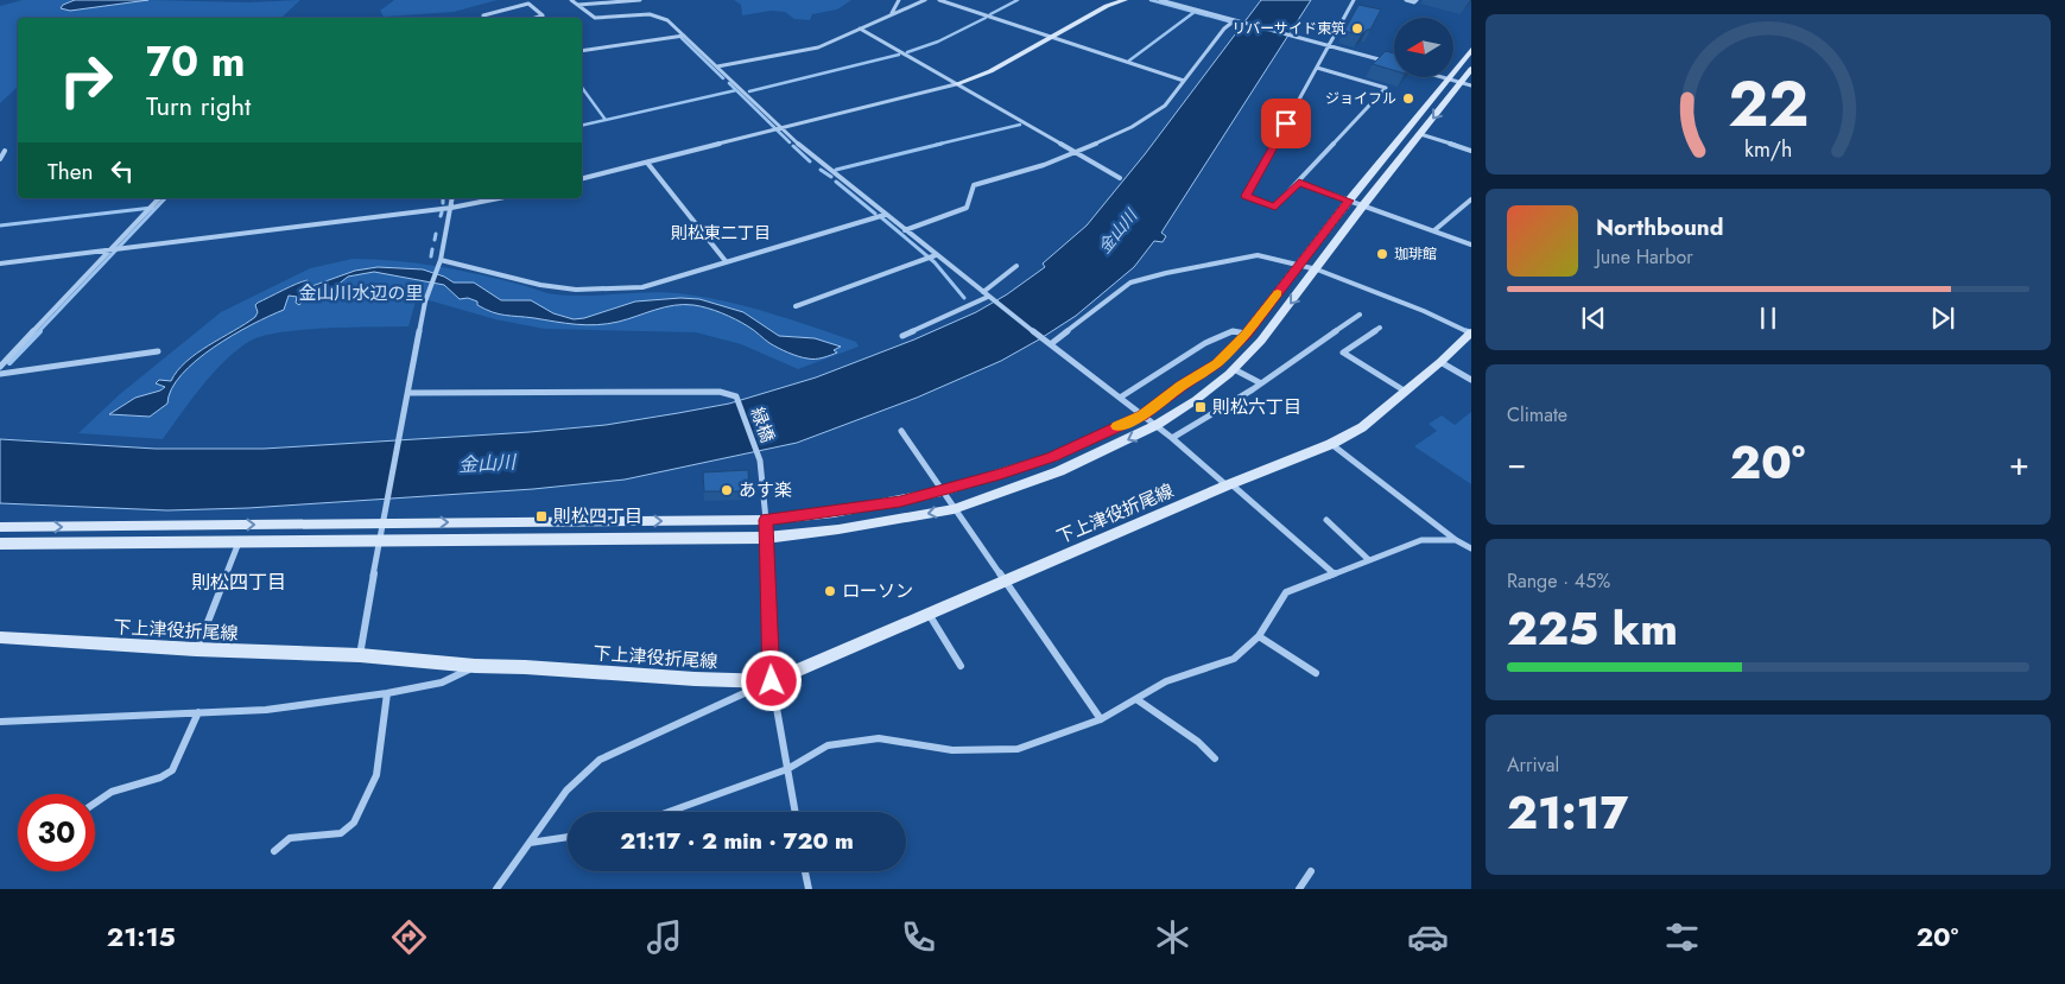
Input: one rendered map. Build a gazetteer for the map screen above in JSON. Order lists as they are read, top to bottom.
{
  "streets": {
    "street": ["緑橋", "下上津役折尾線"]
  },
  "crossings": [
    ["緑橋", "下上津役折尾線"]
  ],
  "districts": ["則松東二丁目", "則松四丁目"],
  "water": ["金山川"],
  "parks": ["金山川水辺の里"],
  "places": {
    "other": [
      "リバーサイド東筑",
      "ジョイフル",
      "珈琲館",
      "あす楽",
      "ローソン"
    ],
    "transit": ["則松六丁目", "則松四丁目"]
  },
  "north": "left",
  "page": {
    "turn": ["70 m", "Turn right"],
    "then": "Then",
    "song": ["Northbound", "June Harbor"],
    "tile": [
      "Climate",
      ["Range · 45%", "225 km"],
      ["Arrival", "21:17"]
    ],
    "heat": ["−", "20°", "+"],
    "limit": "30",
    "trip": "21:17 · 2 min · 720 m",
    "tabs": ["21:15", "20°"],
    "gauge": ["22", "km/h"]
  }
}
